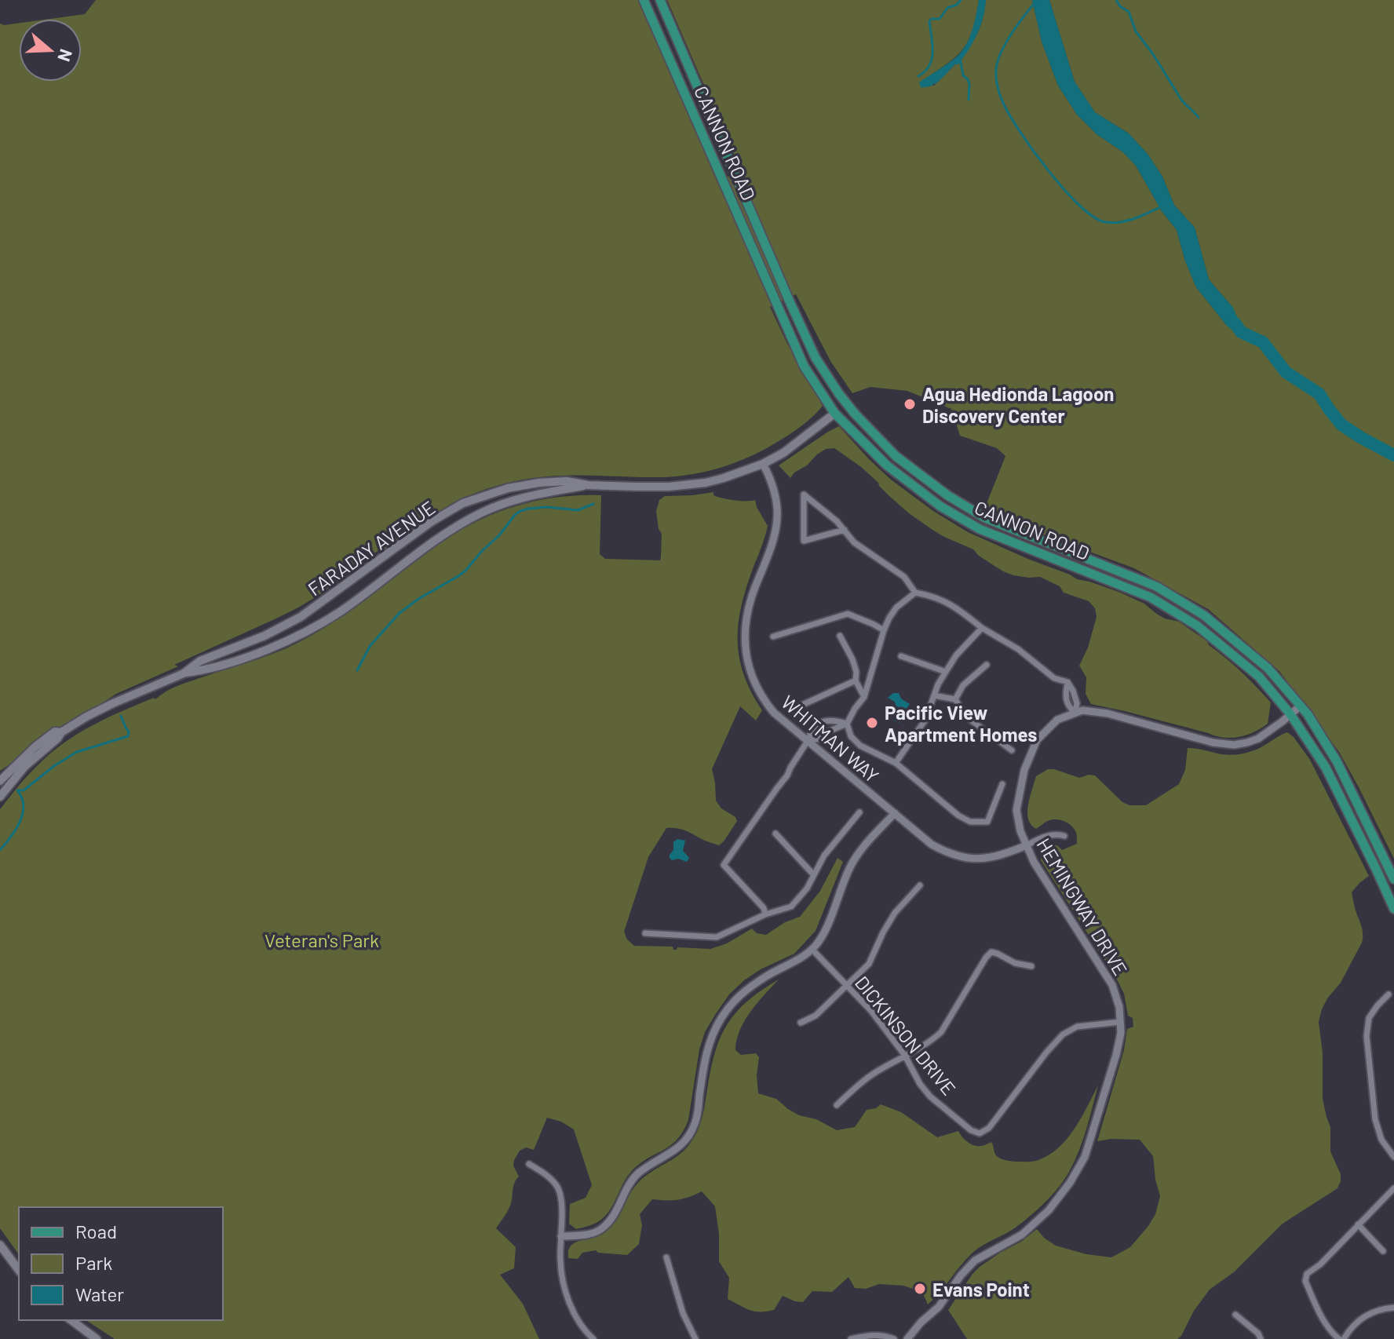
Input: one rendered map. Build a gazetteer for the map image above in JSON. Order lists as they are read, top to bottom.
{
  "streets": {
    "main road": ["CANNON ROAD", "FARADAY AVENUE"],
    "street": ["WHITMAN WAY", "HEMINGWAY DRIVE", "DICKINSON DRIVE"]
  },
  "crossings": [
    ["CANNON ROAD", "FARADAY AVENUE"],
    ["FARADAY AVENUE", "WHITMAN WAY"],
    ["WHITMAN WAY", "HEMINGWAY DRIVE"],
    ["HEMINGWAY DRIVE", "DICKINSON DRIVE"]
  ],
  "parks": ["Veteran's Park"],
  "places": ["Agua Hedionda Lagoon Discovery Center", "Pacific View Apartment Homes", "Evans Point"],
  "legend": ["Road", "Park", "Water"],
  "north": "right"
}
